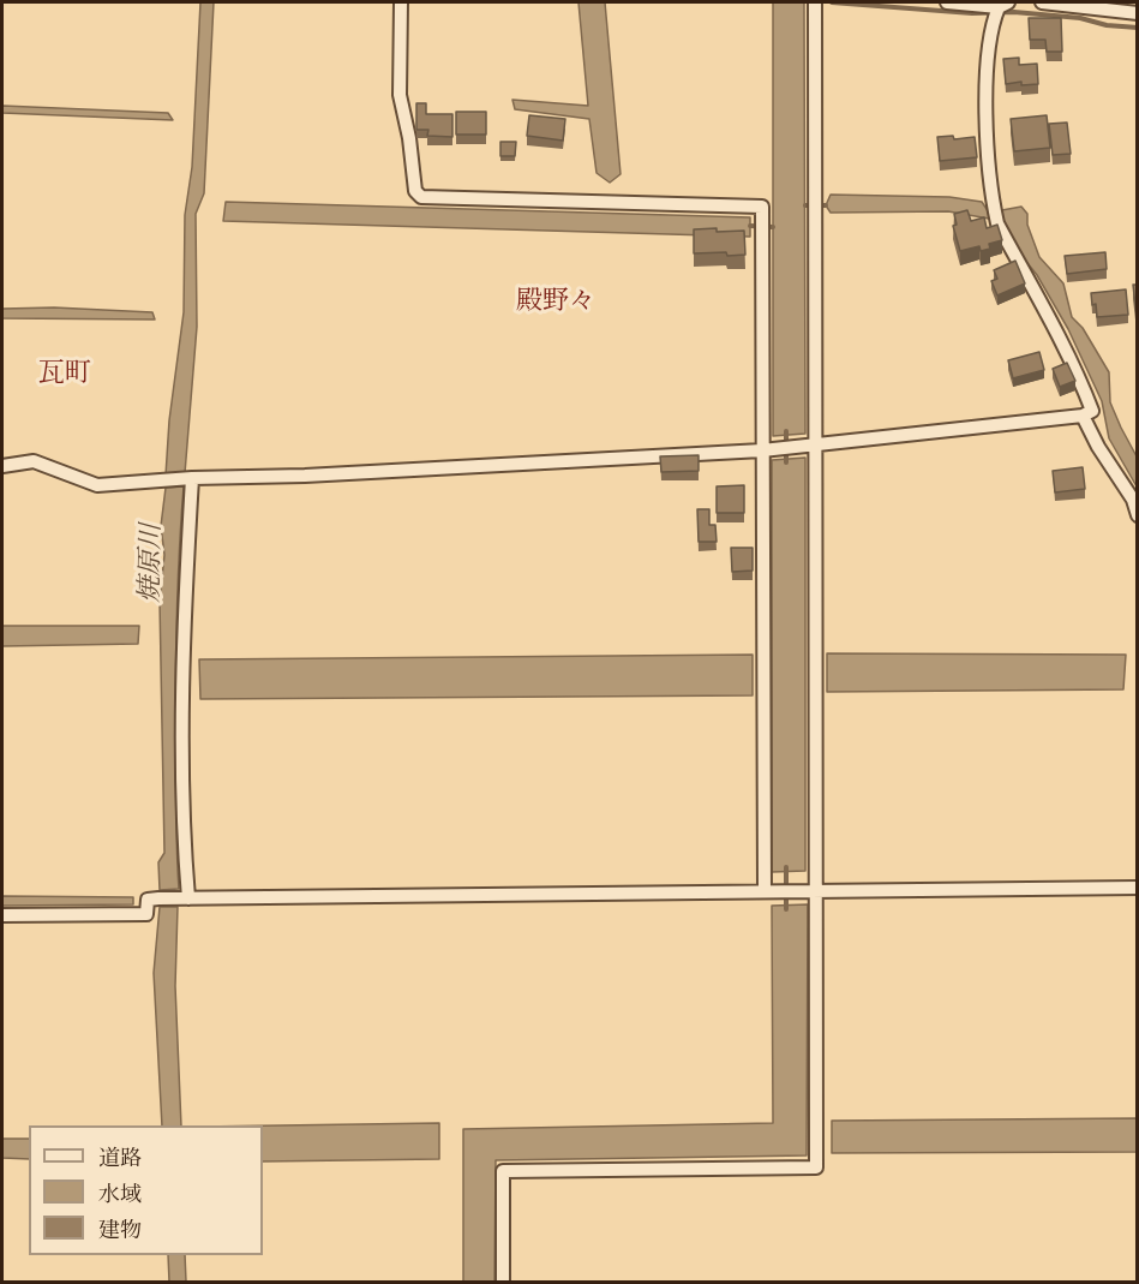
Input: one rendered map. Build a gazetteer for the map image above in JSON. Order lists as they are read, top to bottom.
{
  "districts": ["殿野々", "瓦町"],
  "water": ["焼原川"],
  "legend": ["道路", "水域", "建物"]
}
